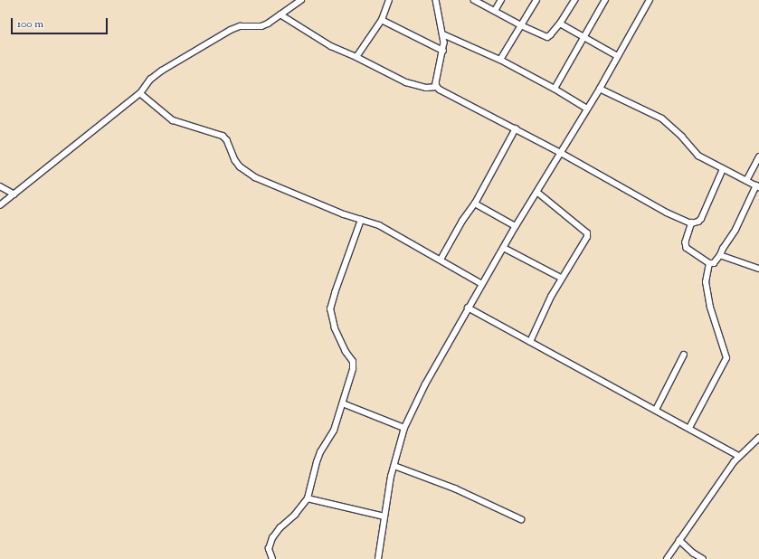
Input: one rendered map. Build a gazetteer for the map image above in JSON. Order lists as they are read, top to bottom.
{
  "scale_bar": "100 m"
}
